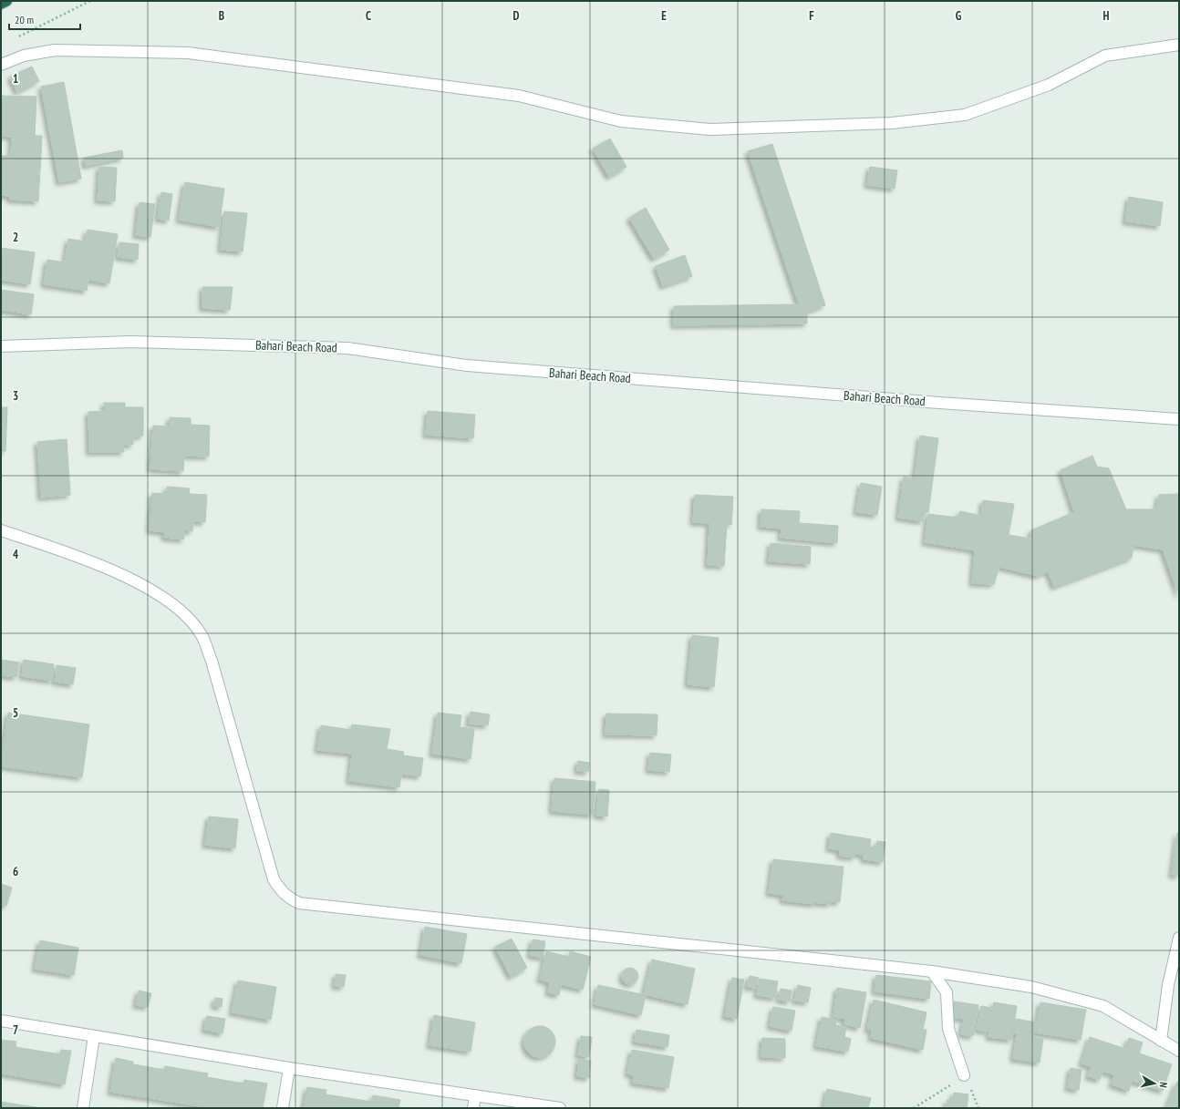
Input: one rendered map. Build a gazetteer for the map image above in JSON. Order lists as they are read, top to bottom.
{
  "streets": {
    "street": ["Bahari Beach Road"]
  },
  "scale_bar": "20 m",
  "north": "right",
  "grid": {
    "columns": [
      "B",
      "C",
      "D",
      "E",
      "F",
      "G",
      "H"
    ],
    "rows": [
      "1",
      "2",
      "3",
      "4",
      "5",
      "6",
      "7"
    ]
  }
}
